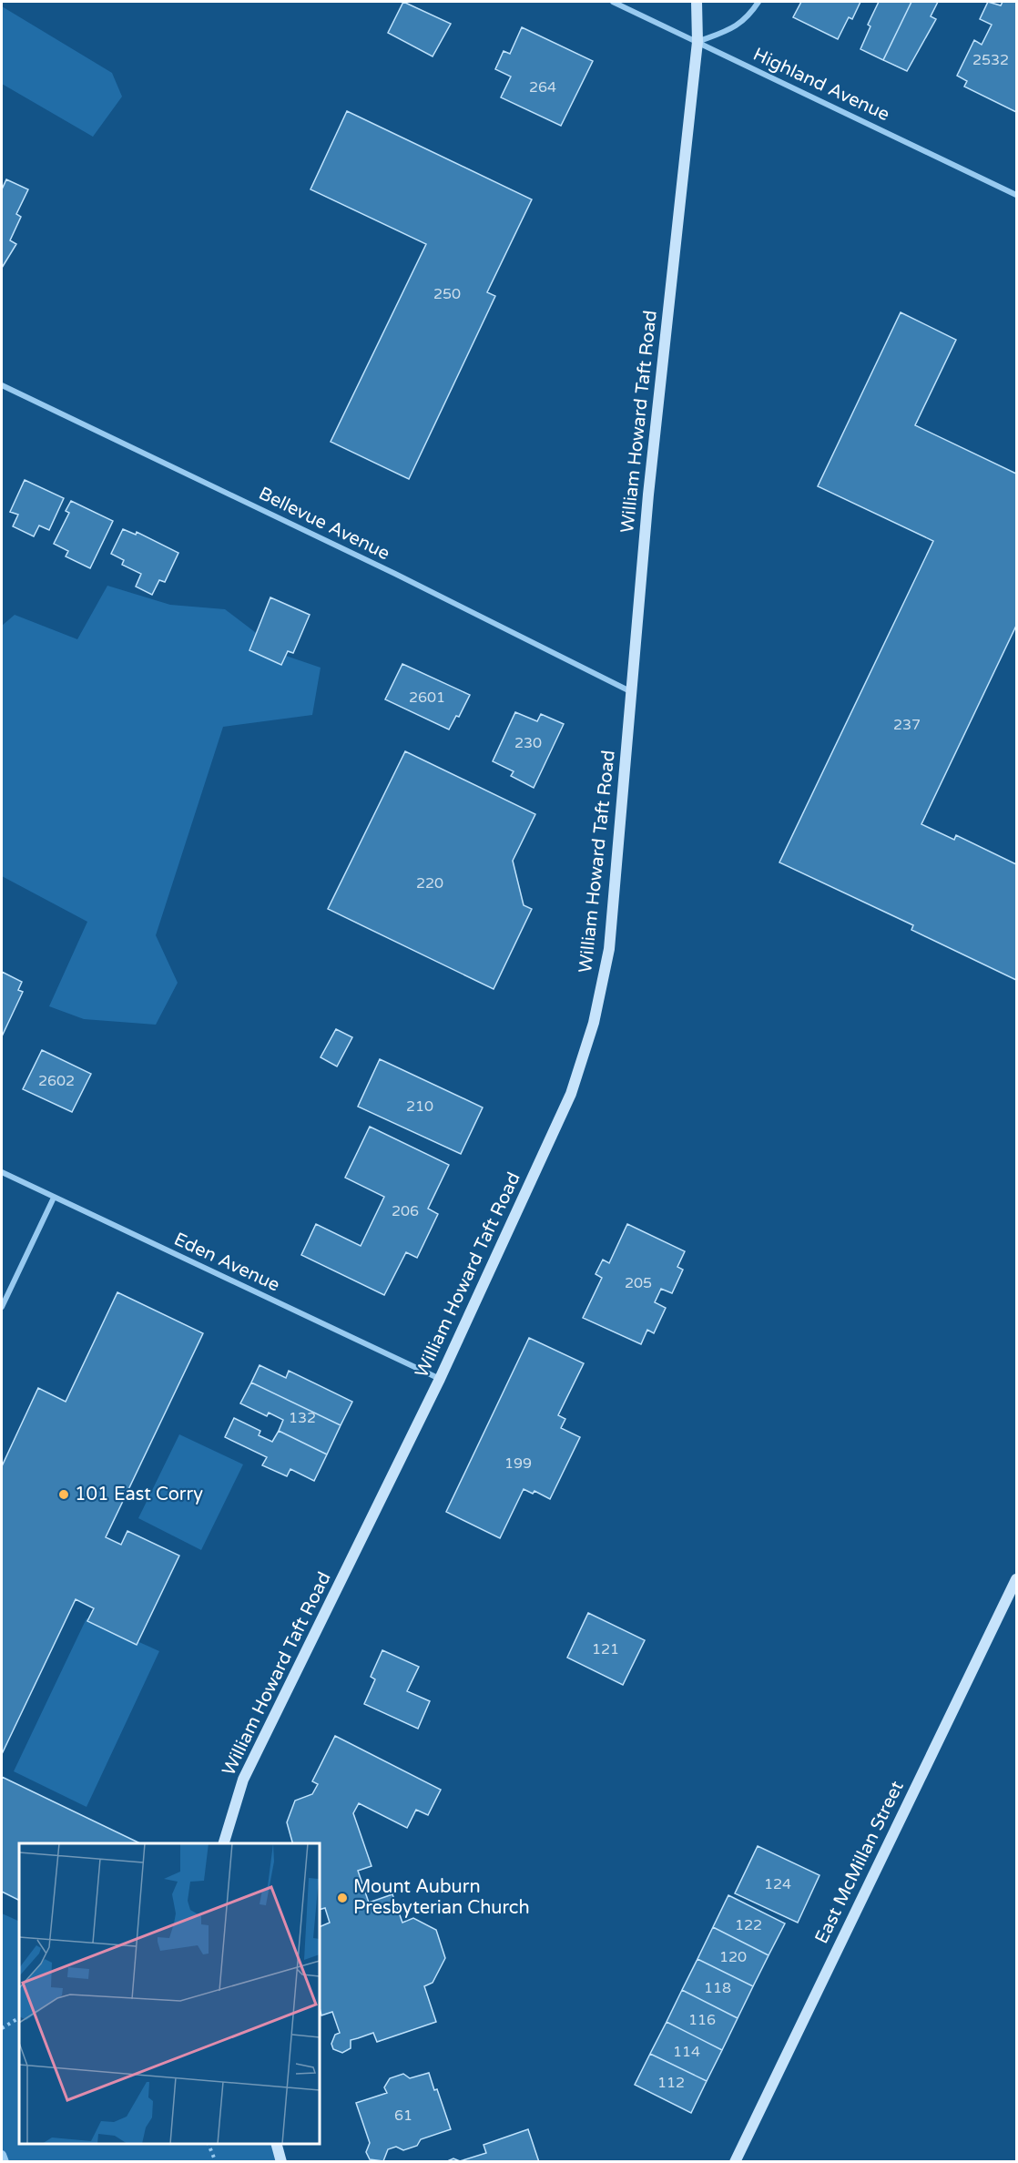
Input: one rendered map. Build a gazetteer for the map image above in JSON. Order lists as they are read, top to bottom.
{
  "streets": {
    "main road": ["William Howard Taft Road", "East McMillan Street"],
    "street": ["Highland Avenue", "Bellevue Avenue", "Eden Avenue"]
  },
  "crossings": [
    ["Highland Avenue", "William Howard Taft Road"],
    ["William Howard Taft Road", "Bellevue Avenue"],
    ["William Howard Taft Road", "Eden Avenue"]
  ],
  "places": ["101 East Corry", "Mount Auburn Presbyterian Church"],
  "house_numbers": [
    "2532",
    "264",
    "250",
    "2601",
    "237",
    "230",
    "220",
    "2602",
    "210",
    "206",
    "205",
    "132",
    "199",
    "121",
    "124",
    "122",
    "120",
    "118",
    "116",
    "114",
    "112",
    "61"
  ]
}
